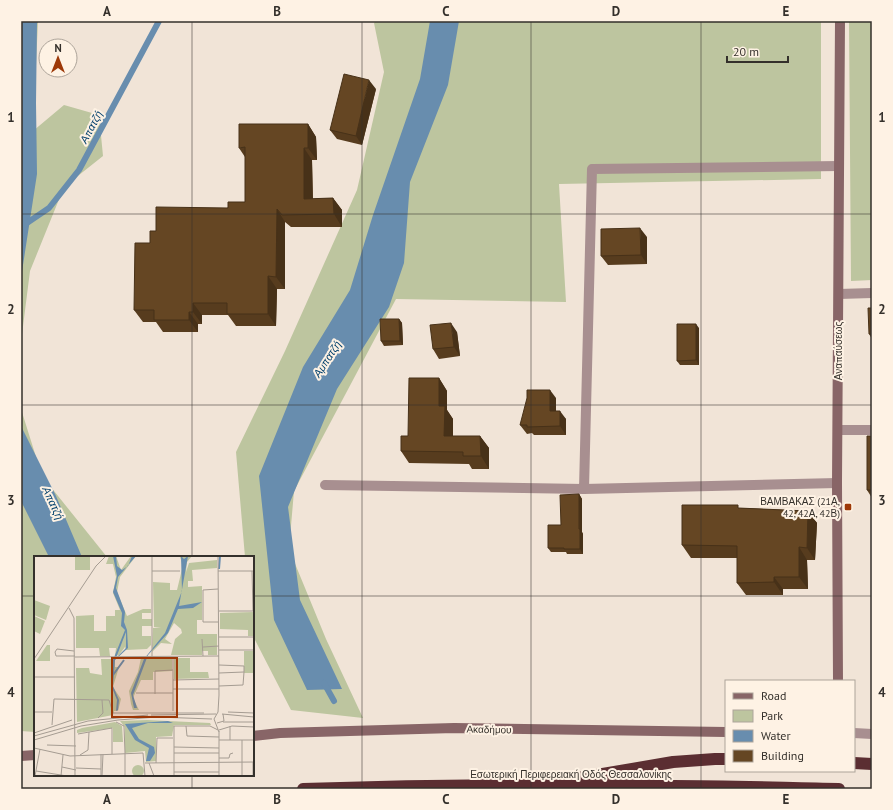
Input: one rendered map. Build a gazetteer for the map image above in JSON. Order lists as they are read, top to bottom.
{
  "streets": {
    "highway": ["Εσωτερική Περιφερειακή Οδός Θεσσαλονίκης"],
    "street": ["Αναπαύσεως", "Ακαδήμου"]
  },
  "water": ["Απατζή", "Αμπατζή"],
  "places": {
    "transit": ["ΒΑΜΒΑΚΑΣ (21Α, 42, 42Α, 42Β)"]
  },
  "legend": [
    "Road",
    "Park",
    "Water",
    "Building"
  ],
  "scale_bar": "20 m",
  "north": "top",
  "grid": {
    "columns": [
      "A",
      "B",
      "C",
      "D",
      "E"
    ],
    "rows": [
      "1",
      "2",
      "3",
      "4"
    ]
  }
}
